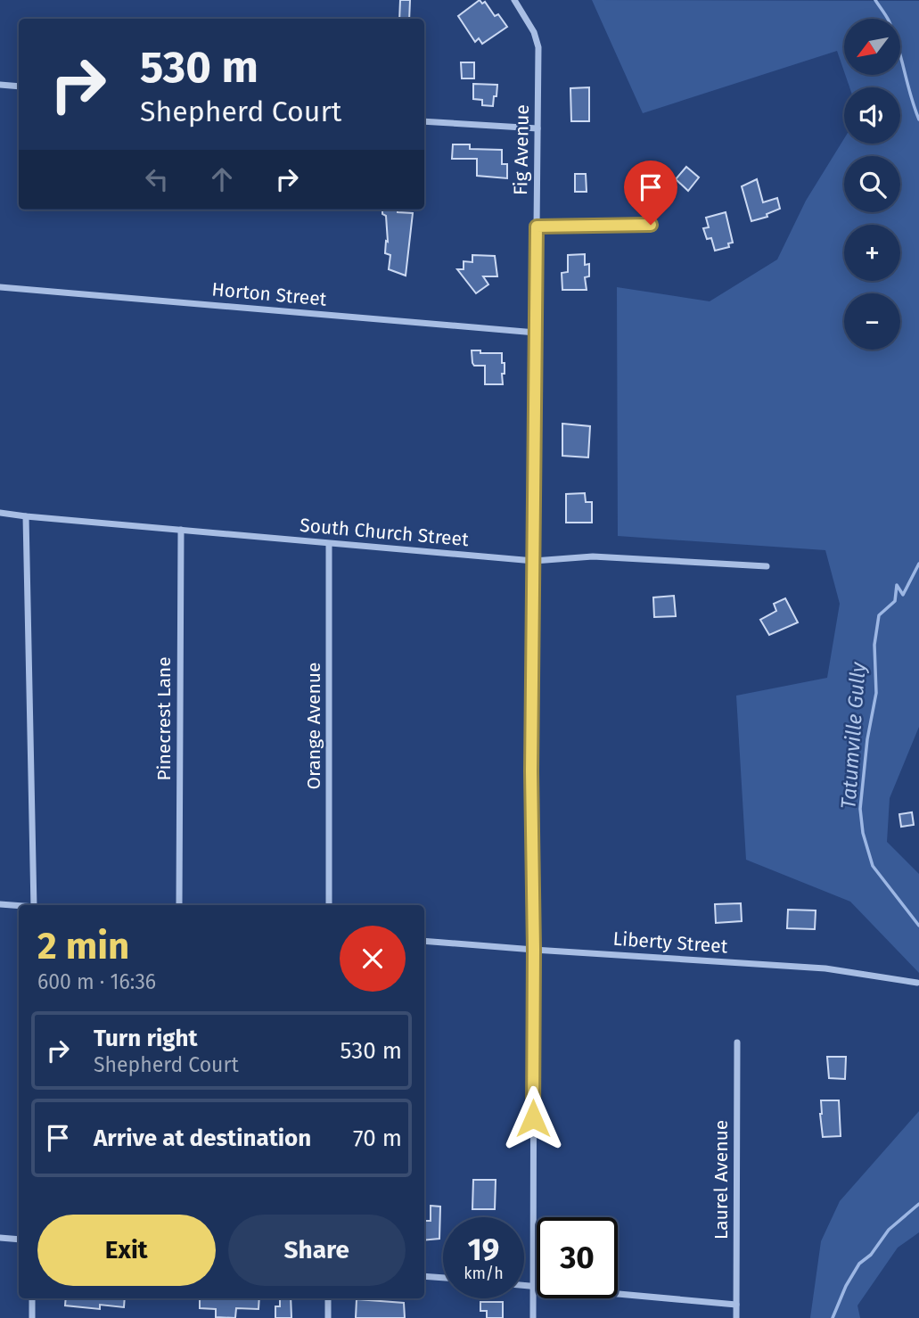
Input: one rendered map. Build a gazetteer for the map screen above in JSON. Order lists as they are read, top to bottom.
{
  "streets": {
    "street": [
      "Fig Avenue",
      "Horton Street",
      "South Church Street",
      "Pinecrest Lane",
      "Orange Avenue",
      "Liberty Street",
      "Laurel Avenue"
    ]
  },
  "crossings": [
    ["Fig Avenue", "Horton Street"],
    ["Fig Avenue", "South Church Street"],
    ["Fig Avenue", "Liberty Street"],
    ["South Church Street", "Pinecrest Lane"],
    ["South Church Street", "Orange Avenue"]
  ],
  "water": ["Tatumville Gully"],
  "north": "bottom left",
  "page": {
    "map_buttons": ["+", "−"],
    "turn": ["530 m", "Shepherd Court"],
    "heading": ["2 min", "600 m · 16:36"],
    "list": [
      {
        "name": "Turn right",
        "note": "Shepherd Court",
        "value": "530 m"
      },
      {
        "name": "Arrive at destination",
        "value": "70 m"
      }
    ],
    "buttons": ["Exit", "Share"],
    "speed": "19 km/h",
    "limit": "30"
  }
}
